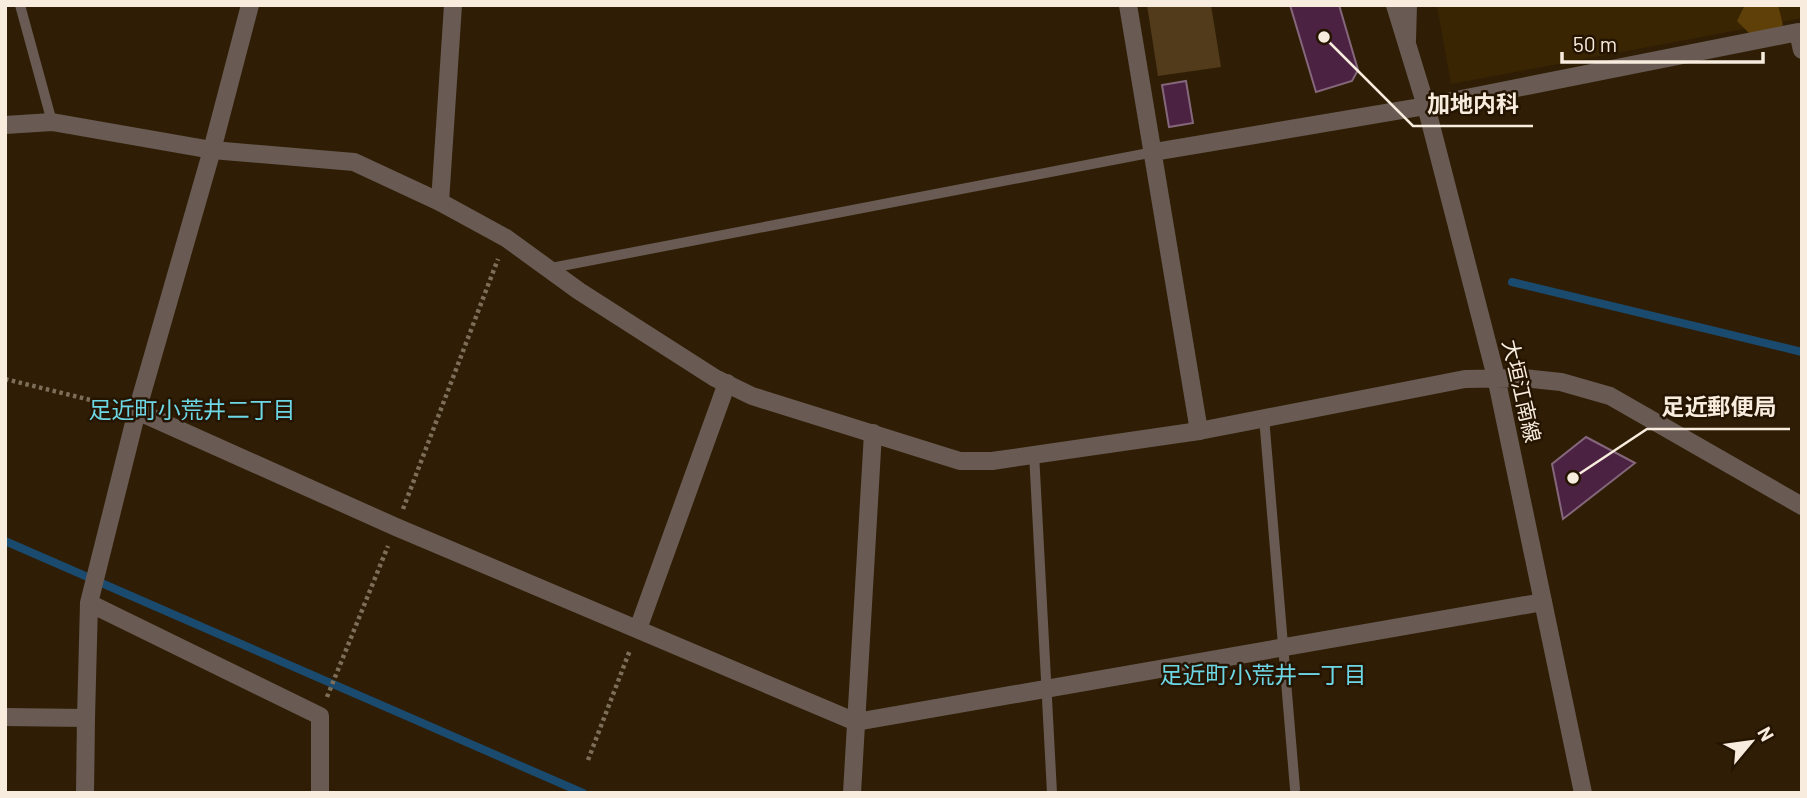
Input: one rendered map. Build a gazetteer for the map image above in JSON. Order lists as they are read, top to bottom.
{
  "streets": {
    "street": ["大垣江南線"]
  },
  "districts": ["足近町小荒井二丁目", "足近町小荒井一丁目"],
  "places": ["加地内科", "足近郵便局"],
  "scale_bar": "50 m",
  "north": "top right"
}
